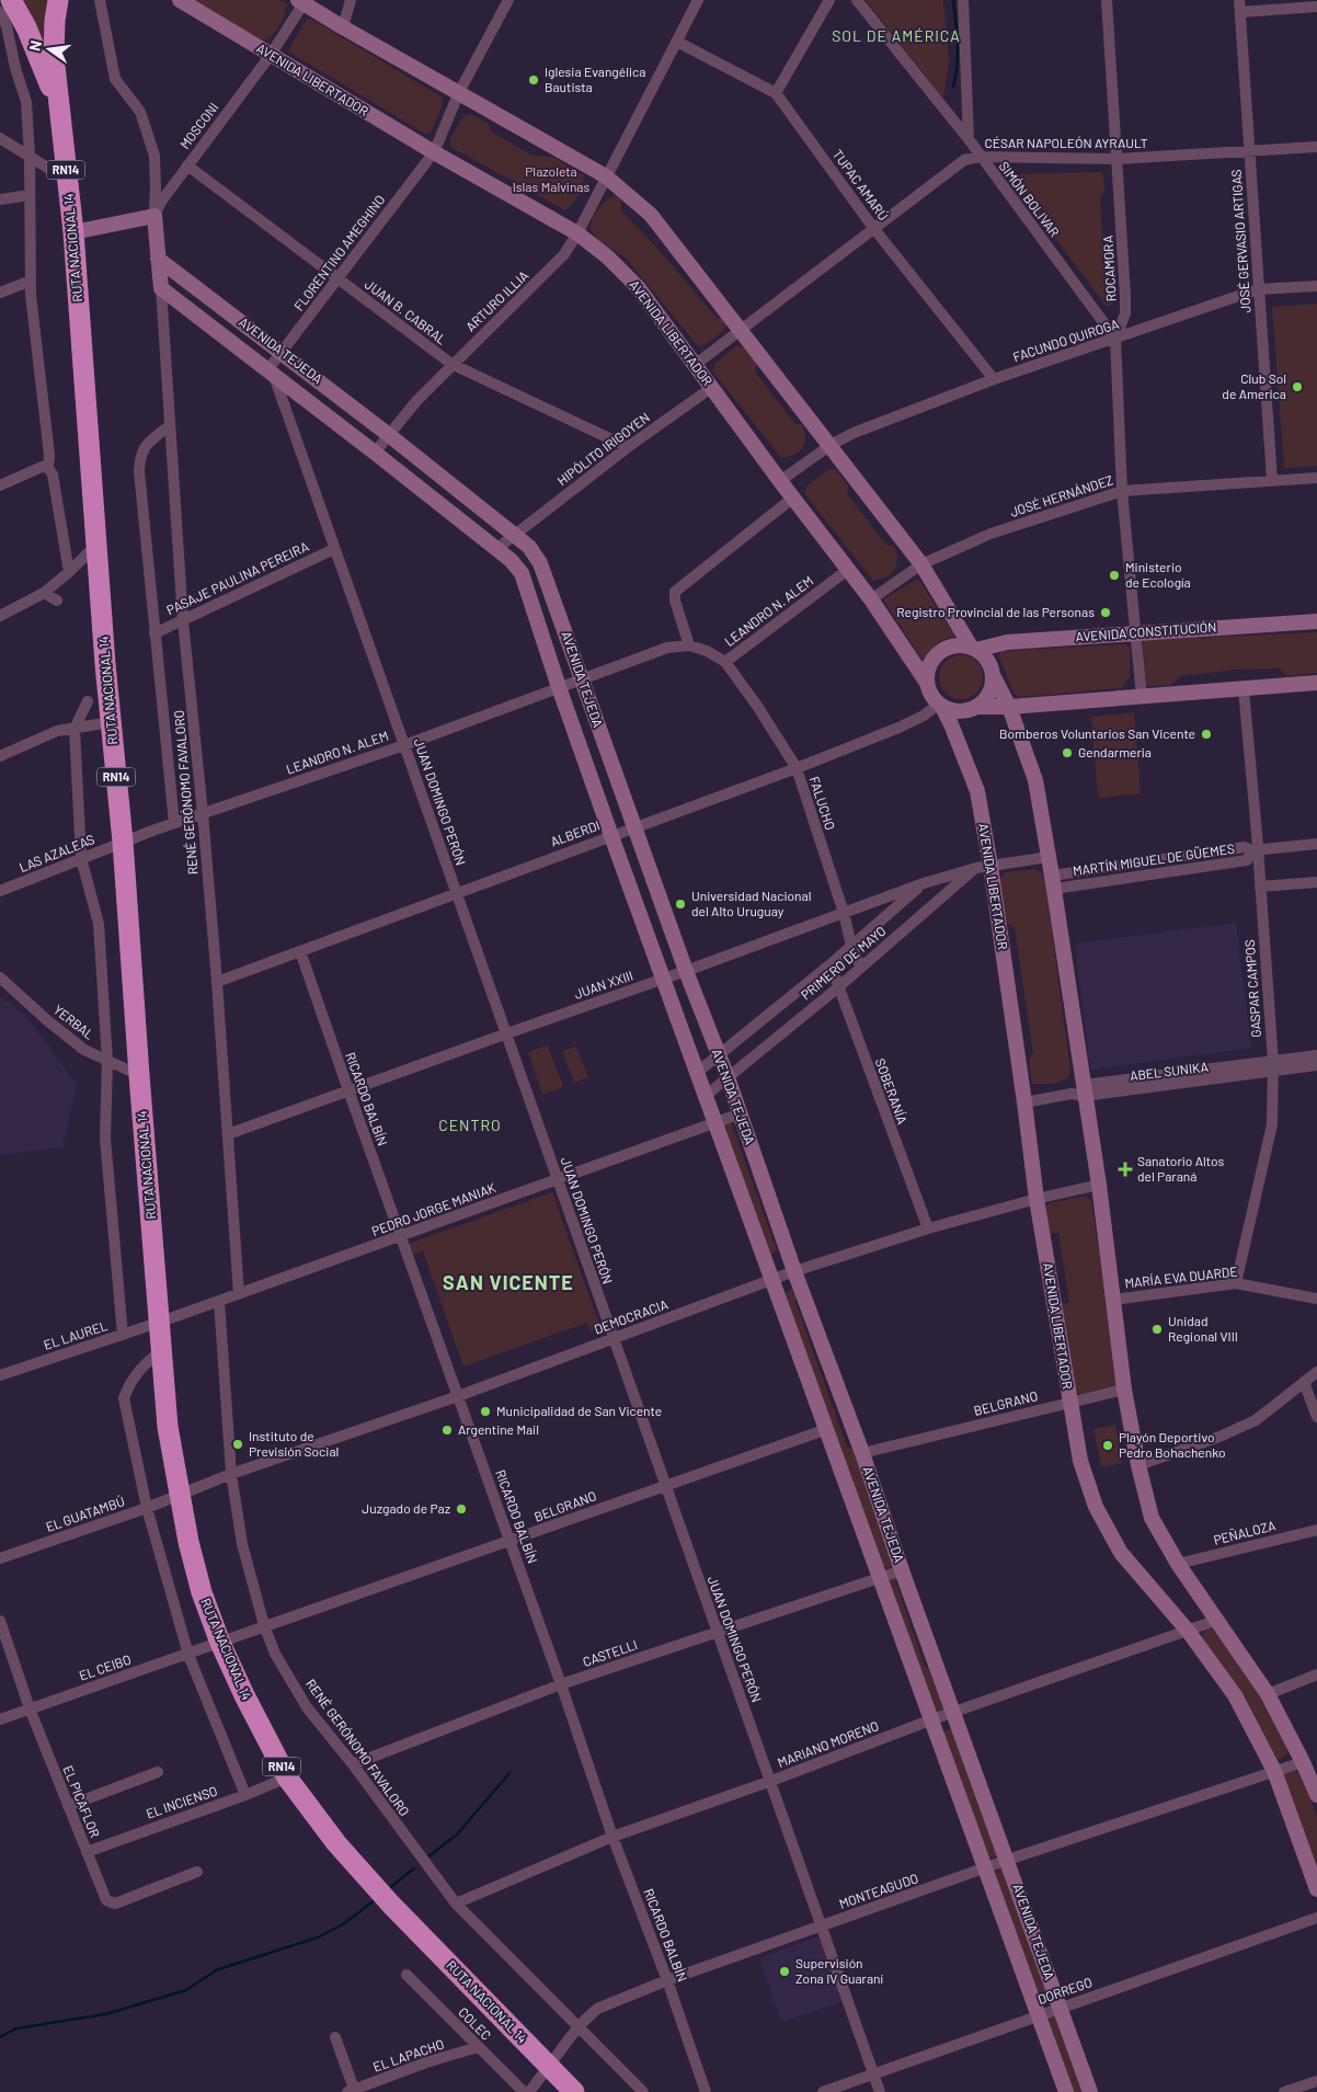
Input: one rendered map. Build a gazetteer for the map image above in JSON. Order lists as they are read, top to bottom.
{
  "streets": {
    "highway": ["RN14", "RUTA NACIONAL 14"],
    "main road": ["AVENIDA LIBERTADOR", "AVENIDA TEJEDA", "AVENIDA CONSTITUCIÓN"],
    "street": [
      "MOSCONI",
      "CÉSAR NAPOLEÓN AYRAULT",
      "TUPAC AMARÚ",
      "SIMÓN BOLIVAR",
      "JOSÉ GERVASIO ARTIGAS",
      "FLORENTINO AMEGHINO",
      "ROCAMORA",
      "ARTURO ILLIA",
      "JUAN B. CABRAL",
      "FACUNDO QUIROGA",
      "HIPÓLITO IRIGOYEN",
      "JOSÉ HERNÁNDEZ",
      "PASAJE PAULINA PEREIRA",
      "LEANDRO N. ALEM",
      "RENÉ GERÓNOMO FAVALORO",
      "JUAN DOMINGO PERÓN",
      "FALUCHO",
      "ALBERDI",
      "LAS AZALEAS",
      "MARTÍN MIGUEL DE GÜEMES",
      "PRIMERO DE MAYO",
      "JUAN XXIII",
      "GASPAR CAMPOS",
      "YERBAL",
      "ABEL SUNIKA",
      "SOBERANÍA",
      "RICARDO BALBÍN",
      "PEDRO JORGE MANIAK",
      "MARÍA EVA DUARDE",
      "DEMOCRACIA",
      "EL LAUREL",
      "BELGRANO",
      "EL GUATAMBÚ",
      "PEÑALOZA",
      "CASTELLI",
      "EL CEIBO",
      "MARIANO MORENO",
      "EL PICAFLOR",
      "EL INCIENSO",
      "MONTEAGUDO",
      "DORREGO",
      "COLEC",
      "EL LAPACHO"
    ]
  },
  "crossings": [
    ["AVENIDA LIBERTADOR", "MOSCONI"],
    ["AVENIDA LIBERTADOR", "CÉSAR NAPOLEÓN AYRAULT"],
    ["AVENIDA LIBERTADOR", "FLORENTINO AMEGHINO"],
    ["AVENIDA LIBERTADOR", "ARTURO ILLIA"],
    ["AVENIDA LIBERTADOR", "FACUNDO QUIROGA"],
    ["AVENIDA LIBERTADOR", "HIPÓLITO IRIGOYEN"],
    ["AVENIDA LIBERTADOR", "JOSÉ HERNÁNDEZ"],
    ["AVENIDA LIBERTADOR", "LEANDRO N. ALEM"],
    ["AVENIDA LIBERTADOR", "AVENIDA CONSTITUCIÓN"],
    ["AVENIDA LIBERTADOR", "ALBERDI"],
    ["AVENIDA LIBERTADOR", "PRIMERO DE MAYO"],
    ["AVENIDA LIBERTADOR", "JUAN XXIII"],
    ["AVENIDA LIBERTADOR", "ABEL SUNIKA"],
    ["AVENIDA LIBERTADOR", "DEMOCRACIA"],
    ["AVENIDA LIBERTADOR", "BELGRANO"],
    ["AVENIDA LIBERTADOR", "MARIANO MORENO"],
    ["AVENIDA LIBERTADOR", "MONTEAGUDO"],
    ["MOSCONI", "JUAN B. CABRAL"],
    ["CÉSAR NAPOLEÓN AYRAULT", "TUPAC AMARÚ"],
    ["CÉSAR NAPOLEÓN AYRAULT", "SIMÓN BOLIVAR"],
    ["CÉSAR NAPOLEÓN AYRAULT", "JOSÉ GERVASIO ARTIGAS"],
    ["CÉSAR NAPOLEÓN AYRAULT", "ROCAMORA"],
    ["TUPAC AMARÚ", "ARTURO ILLIA"],
    ["TUPAC AMARÚ", "FACUNDO QUIROGA"],
    ["SIMÓN BOLIVAR", "ROCAMORA"],
    ["SIMÓN BOLIVAR", "FACUNDO QUIROGA"],
    ["JOSÉ GERVASIO ARTIGAS", "FACUNDO QUIROGA"],
    ["JOSÉ GERVASIO ARTIGAS", "JOSÉ HERNÁNDEZ"],
    ["RUTA NACIONAL 14", "LEANDRO N. ALEM"],
    ["RUTA NACIONAL 14", "LAS AZALEAS"],
    ["RUTA NACIONAL 14", "YERBAL"],
    ["RUTA NACIONAL 14", "PEDRO JORGE MANIAK"],
    ["RUTA NACIONAL 14", "DEMOCRACIA"],
    ["RUTA NACIONAL 14", "EL LAUREL"],
    ["RUTA NACIONAL 14", "BELGRANO"],
    ["RUTA NACIONAL 14", "EL GUATAMBÚ"],
    ["RUTA NACIONAL 14", "EL CEIBO"],
    ["RUTA NACIONAL 14", "EL INCIENSO"],
    ["RUTA NACIONAL 14", "MONTEAGUDO"],
    ["FLORENTINO AMEGHINO", "JUAN B. CABRAL"],
    ["FLORENTINO AMEGHINO", "AVENIDA TEJEDA"],
    ["FLORENTINO AMEGHINO", "JUAN DOMINGO PERÓN"],
    ["ROCAMORA", "FACUNDO QUIROGA"],
    ["ROCAMORA", "JOSÉ HERNÁNDEZ"],
    ["ROCAMORA", "AVENIDA CONSTITUCIÓN"],
    ["ARTURO ILLIA", "JUAN B. CABRAL"],
    ["ARTURO ILLIA", "AVENIDA TEJEDA"],
    ["JUAN B. CABRAL", "HIPÓLITO IRIGOYEN"],
    ["AVENIDA TEJEDA", "HIPÓLITO IRIGOYEN"],
    ["AVENIDA TEJEDA", "LEANDRO N. ALEM"],
    ["AVENIDA TEJEDA", "RENÉ GERÓNOMO FAVALORO"],
    ["AVENIDA TEJEDA", "JUAN DOMINGO PERÓN"],
    ["AVENIDA TEJEDA", "ALBERDI"],
    ["AVENIDA TEJEDA", "PRIMERO DE MAYO"],
    ["AVENIDA TEJEDA", "JUAN XXIII"],
    ["AVENIDA TEJEDA", "PEDRO JORGE MANIAK"],
    ["AVENIDA TEJEDA", "DEMOCRACIA"],
    ["AVENIDA TEJEDA", "BELGRANO"],
    ["AVENIDA TEJEDA", "CASTELLI"],
    ["AVENIDA TEJEDA", "MARIANO MORENO"],
    ["AVENIDA TEJEDA", "MONTEAGUDO"],
    ["AVENIDA TEJEDA", "DORREGO"],
    ["PASAJE PAULINA PEREIRA", "RENÉ GERÓNOMO FAVALORO"],
    ["PASAJE PAULINA PEREIRA", "JUAN DOMINGO PERÓN"],
    ["LEANDRO N. ALEM", "RENÉ GERÓNOMO FAVALORO"],
    ["LEANDRO N. ALEM", "JUAN DOMINGO PERÓN"],
    ["LEANDRO N. ALEM", "FALUCHO"],
    ["LEANDRO N. ALEM", "LAS AZALEAS"],
    ["AVENIDA CONSTITUCIÓN", "ALBERDI"],
    ["RENÉ GERÓNOMO FAVALORO", "ALBERDI"],
    ["RENÉ GERÓNOMO FAVALORO", "JUAN XXIII"],
    ["RENÉ GERÓNOMO FAVALORO", "PEDRO JORGE MANIAK"],
    ["RENÉ GERÓNOMO FAVALORO", "DEMOCRACIA"],
    ["RENÉ GERÓNOMO FAVALORO", "BELGRANO"],
    ["RENÉ GERÓNOMO FAVALORO", "CASTELLI"],
    ["RENÉ GERÓNOMO FAVALORO", "MARIANO MORENO"],
    ["RENÉ GERÓNOMO FAVALORO", "MONTEAGUDO"],
    ["JUAN DOMINGO PERÓN", "ALBERDI"],
    ["JUAN DOMINGO PERÓN", "JUAN XXIII"],
    ["JUAN DOMINGO PERÓN", "PEDRO JORGE MANIAK"],
    ["JUAN DOMINGO PERÓN", "DEMOCRACIA"],
    ["JUAN DOMINGO PERÓN", "BELGRANO"],
    ["JUAN DOMINGO PERÓN", "CASTELLI"],
    ["JUAN DOMINGO PERÓN", "MARIANO MORENO"],
    ["JUAN DOMINGO PERÓN", "MONTEAGUDO"],
    ["JUAN DOMINGO PERÓN", "DORREGO"],
    ["FALUCHO", "ALBERDI"],
    ["FALUCHO", "PRIMERO DE MAYO"],
    ["FALUCHO", "JUAN XXIII"],
    ["ALBERDI", "RICARDO BALBÍN"],
    ["MARTÍN MIGUEL DE GÜEMES", "GASPAR CAMPOS"],
    ["PRIMERO DE MAYO", "JUAN XXIII"],
    ["PRIMERO DE MAYO", "SOBERANÍA"],
    ["JUAN XXIII", "RICARDO BALBÍN"],
    ["GASPAR CAMPOS", "ABEL SUNIKA"],
    ["GASPAR CAMPOS", "MARÍA EVA DUARDE"],
    ["SOBERANÍA", "DEMOCRACIA"],
    ["RICARDO BALBÍN", "PEDRO JORGE MANIAK"],
    ["RICARDO BALBÍN", "DEMOCRACIA"],
    ["RICARDO BALBÍN", "BELGRANO"],
    ["RICARDO BALBÍN", "CASTELLI"],
    ["RICARDO BALBÍN", "MARIANO MORENO"],
    ["RICARDO BALBÍN", "MONTEAGUDO"],
    ["PEDRO JORGE MANIAK", "EL LAUREL"],
    ["DEMOCRACIA", "EL GUATAMBÚ"],
    ["BELGRANO", "EL CEIBO"],
    ["EL CEIBO", "EL PICAFLOR"],
    ["EL PICAFLOR", "EL INCIENSO"],
    ["COLEC", "EL LAPACHO"]
  ],
  "districts": ["SOL DE AMÉRICA", "CENTRO", "SAN VICENTE"],
  "parks": ["Plazoleta Islas Malvinas"],
  "places": {
    "other": [
      "Iglesia Evangélica Bautista",
      "Club Sol de America",
      "Ministerio de Ecología",
      "Registro Provincial de las Personas",
      "Bomberos Voluntarios San Vicente",
      "Gendarmeria",
      "Universidad Nacional del Alto Uruguay",
      "Unidad Regional VIII",
      "Municipalidad de San Vicente",
      "Argentine Mail",
      "Instituto de Previsión Social",
      "Playón Deportivo Pedro Bohachenko",
      "Juzgado de Paz",
      "Supervisión Zona IV Guaraní"
    ],
    "health": ["Sanatorio Altos del Paraná"]
  },
  "north": "left"
}
